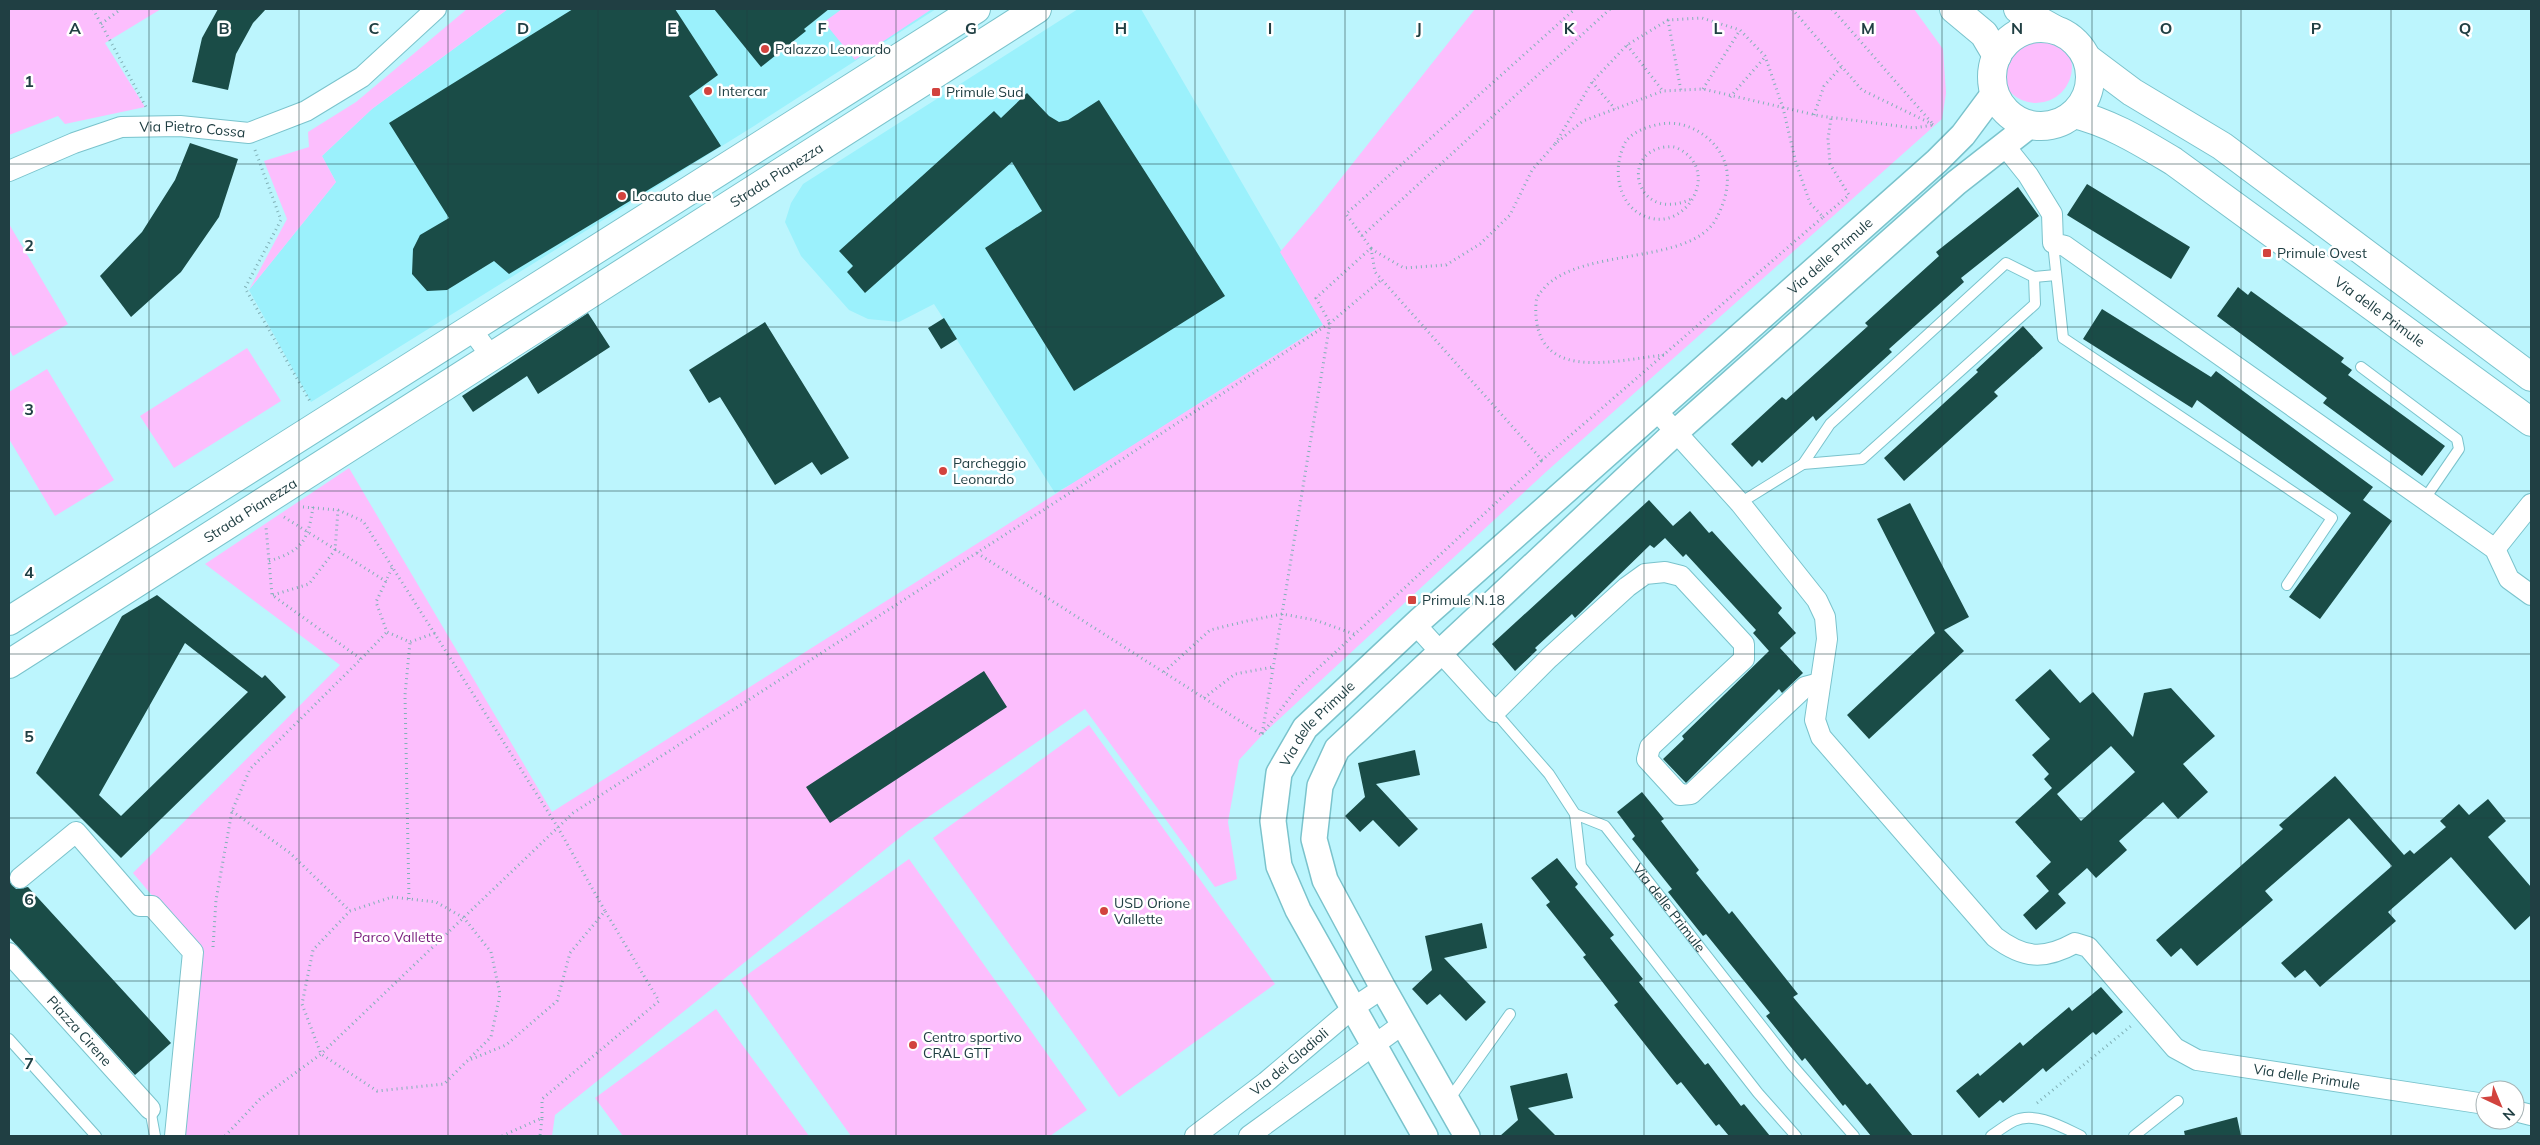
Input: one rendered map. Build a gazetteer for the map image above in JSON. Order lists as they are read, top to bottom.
{
  "streets": {
    "main road": ["Strada Pianezza", "Via delle Primule"],
    "street": ["Via Pietro Cossa", "Piazza Cirene", "Via dei Gladioli"]
  },
  "crossings": [
    ["Via delle Primule", "Via dei Gladioli"]
  ],
  "parks": ["Parco Vallette"],
  "places": {
    "other": [
      "Palazzo Leonardo",
      "Intercar",
      "Locauto due",
      "Parcheggio Leonardo",
      "USD Orione Vallette",
      "Centro sportivo CRAL GTT"
    ],
    "transit": ["Primule Sud", "Primule Ovest", "Primule N.18"]
  },
  "north": "bottom right",
  "grid": {
    "columns": [
      "A",
      "B",
      "C",
      "D",
      "E",
      "F",
      "G",
      "H",
      "I",
      "J",
      "K",
      "L",
      "M",
      "N",
      "O",
      "P",
      "Q"
    ],
    "rows": [
      "1",
      "2",
      "3",
      "4",
      "5",
      "6",
      "7"
    ]
  }
}
